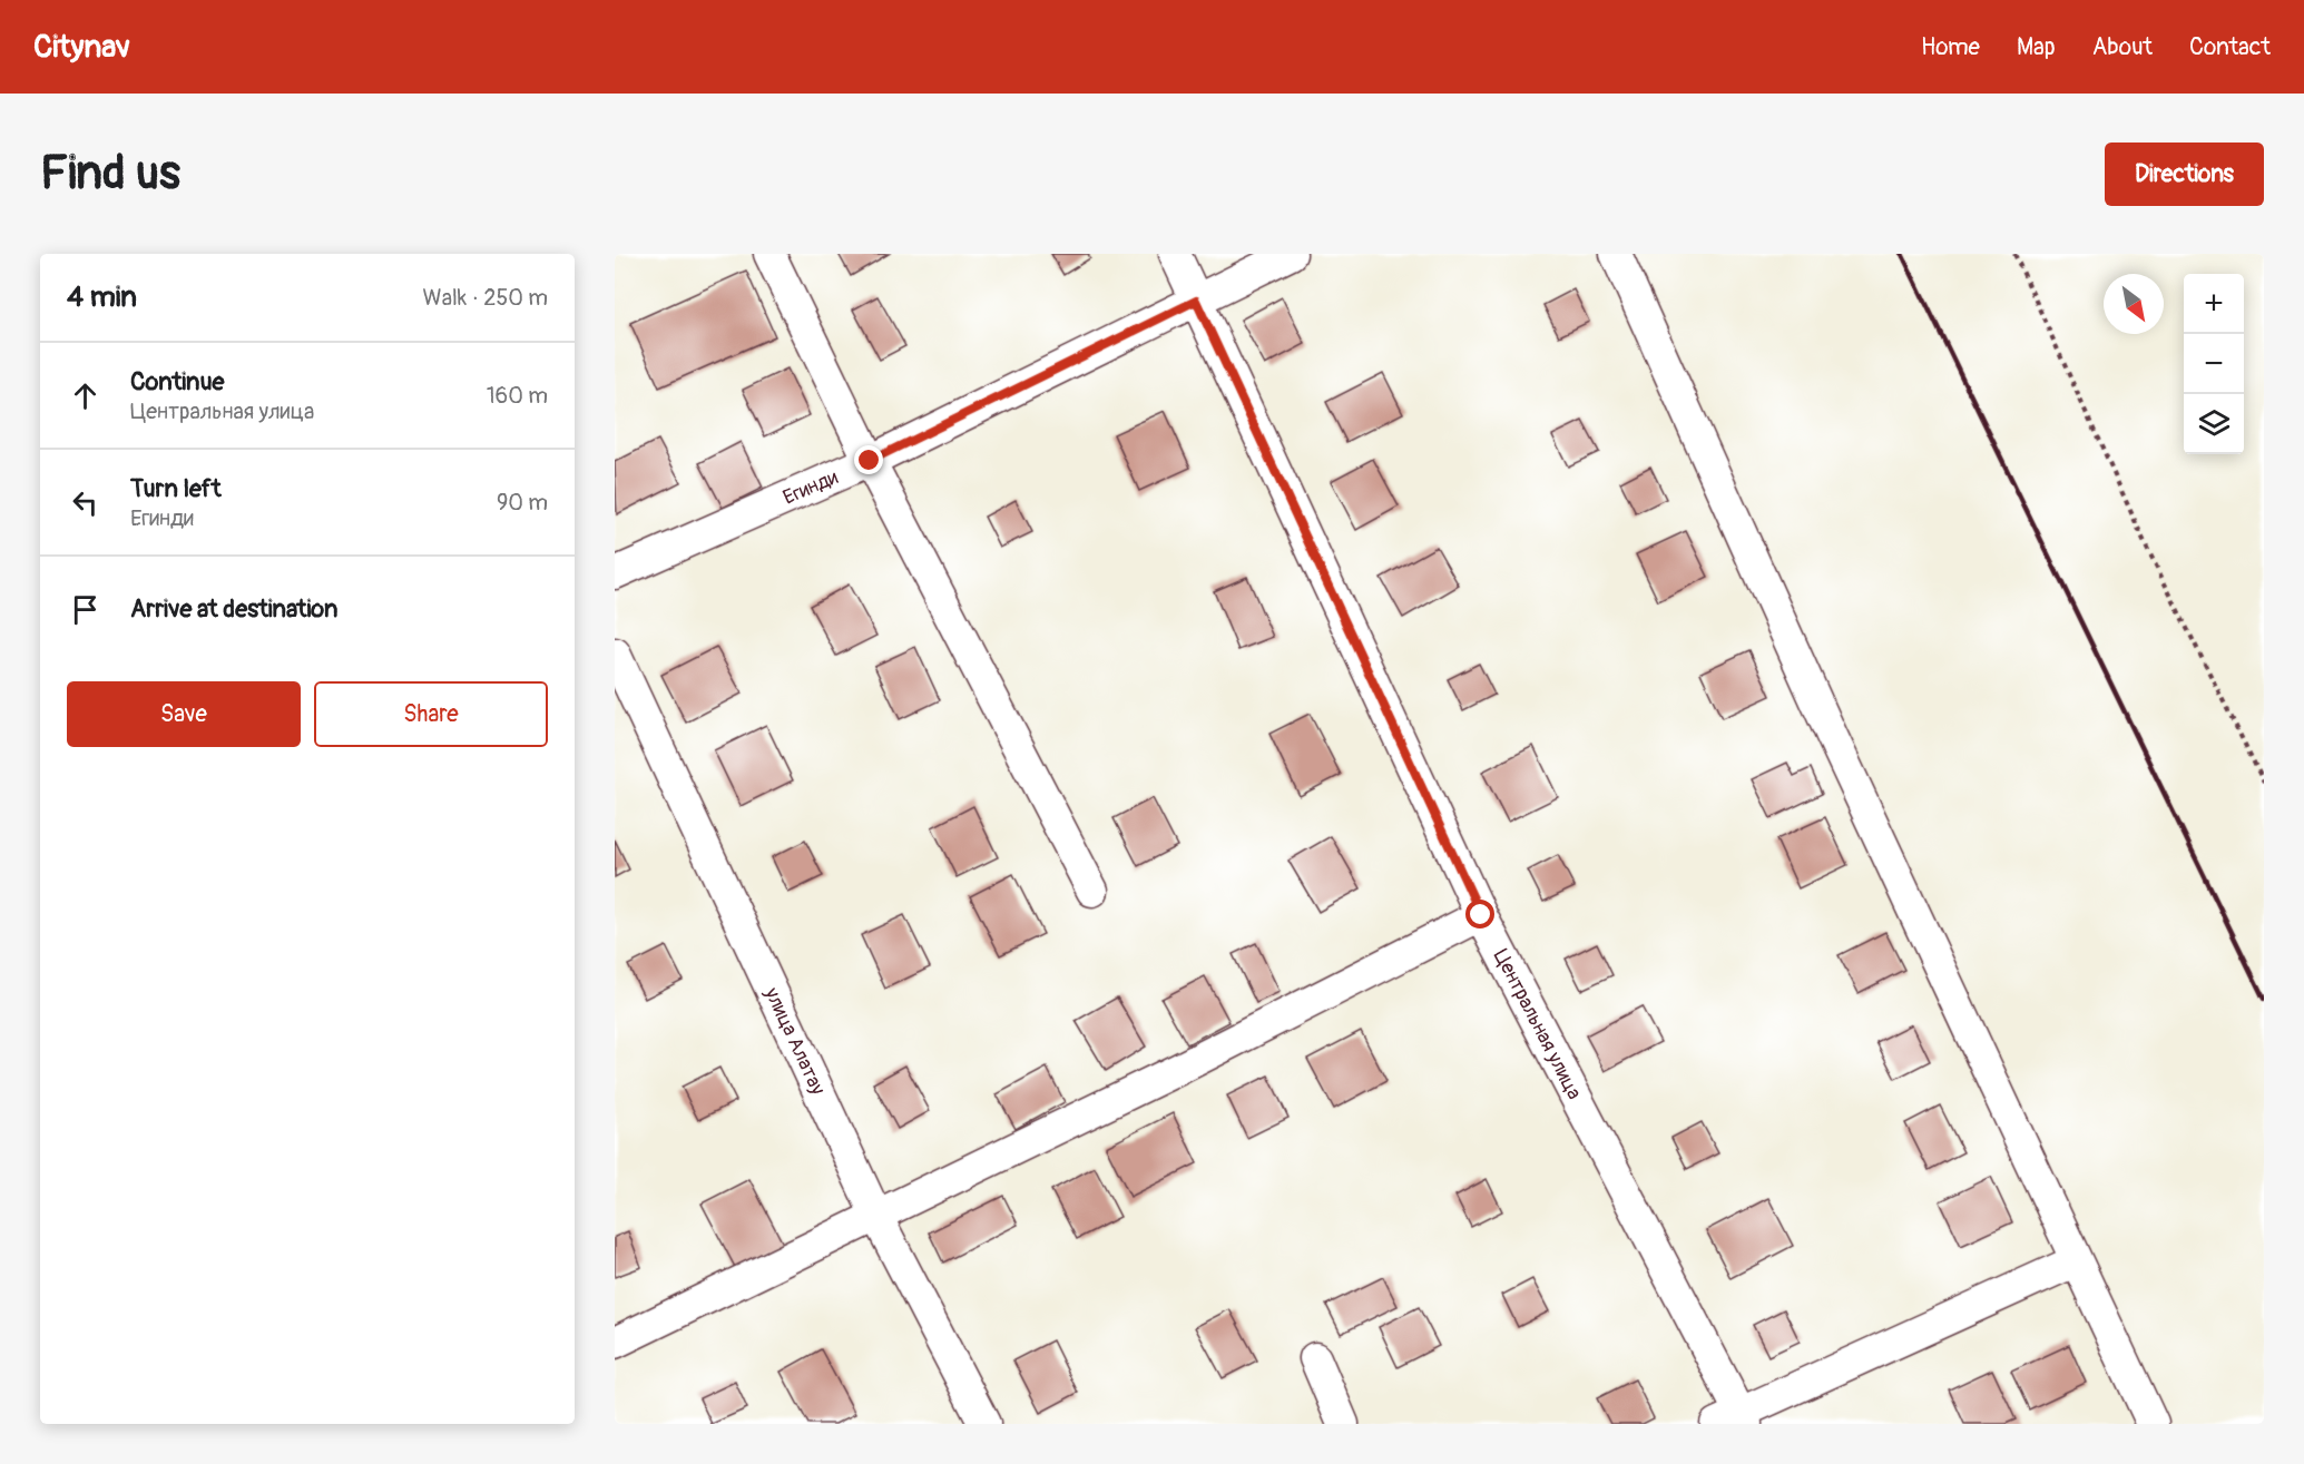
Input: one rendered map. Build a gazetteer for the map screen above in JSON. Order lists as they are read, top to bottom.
{
  "streets": {
    "street": ["Егинди", "Центральная улица", "улица Алатау"]
  },
  "crossings": [
    ["Егинди", "Центральная улица"]
  ],
  "north": "bottom right",
  "page": {
    "header": "Citynav",
    "nav": [
      "Home",
      "Map",
      "About",
      "Contact"
    ],
    "buttons": [
      "Directions",
      ["Save", "Share"]
    ],
    "title": "Find us",
    "heading": ["4 min", "Walk · 250 m"],
    "map_buttons": ["+", "−"],
    "list": [
      ["Continue", "Центральная улица", "160 m"],
      ["Turn left", "Егинди", "90 m"],
      "Arrive at destination"
    ]
  }
}
